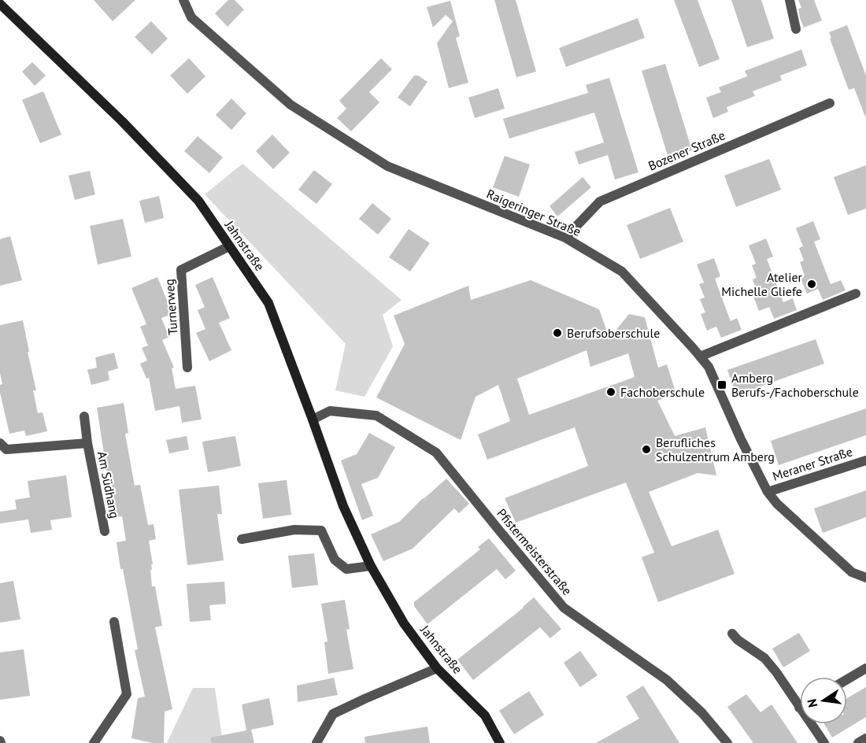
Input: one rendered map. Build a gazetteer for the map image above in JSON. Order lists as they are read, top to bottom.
{
  "streets": {
    "street": [
      "Bozener Straße",
      "Raigeringer Straße",
      "Jahnstraße",
      "Turnerweg",
      "Meraner Straße",
      "Am Südhang",
      "Pfistermeisterstraße"
    ]
  },
  "crossings": [
    ["Bozener Straße", "Raigeringer Straße"],
    ["Raigeringer Straße", "Meraner Straße"],
    ["Jahnstraße", "Turnerweg"],
    ["Jahnstraße", "Pfistermeisterstraße"]
  ],
  "places": {
    "other": [
      "Atelier Michelle Gliefe",
      "Berufsoberschule",
      "Fachoberschule",
      "Berufliches Schulzentrum Amberg"
    ],
    "transit": ["Amberg Berufs-/Fachoberschule"]
  },
  "north": "left"
}
